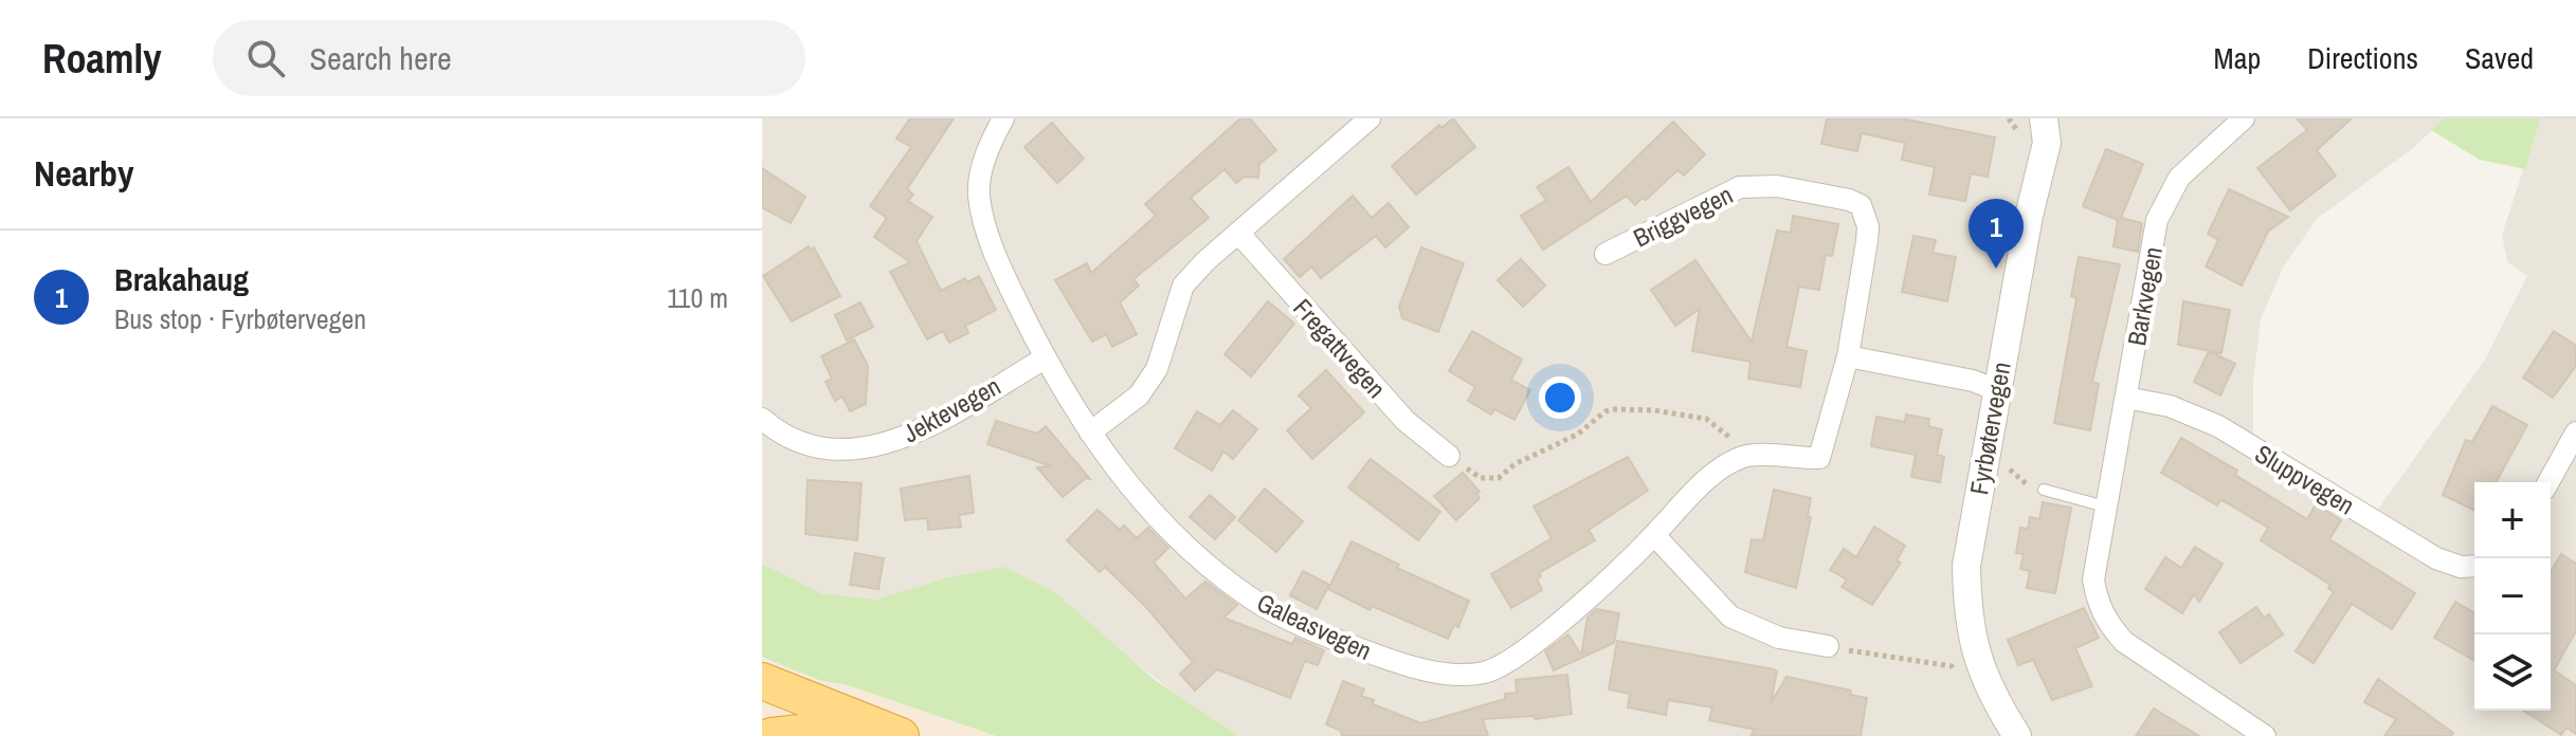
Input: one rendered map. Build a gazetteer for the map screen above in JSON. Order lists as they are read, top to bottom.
{
  "streets": {
    "street": [
      "Briggvegen",
      "Barkvegen",
      "Fregattvegen",
      "Jektevegen",
      "Fyrbøtervegen",
      "Sluppvegen",
      "Galeasvegen"
    ]
  },
  "crossings": [
    ["Briggvegen", "Galeasvegen"],
    ["Barkvegen", "Sluppvegen"],
    ["Jektevegen", "Galeasvegen"]
  ],
  "page": {
    "header": "Roamly",
    "search": "Search here",
    "nav": ["Map", "Directions", "Saved"],
    "heading": "Nearby",
    "pins": "1",
    "list": [
      {
        "mark": "1",
        "name": "Brakahaug",
        "note": "Bus stop · Fyrbøtervegen",
        "value": "110 m"
      }
    ],
    "map_buttons": ["+", "−"]
  }
}
